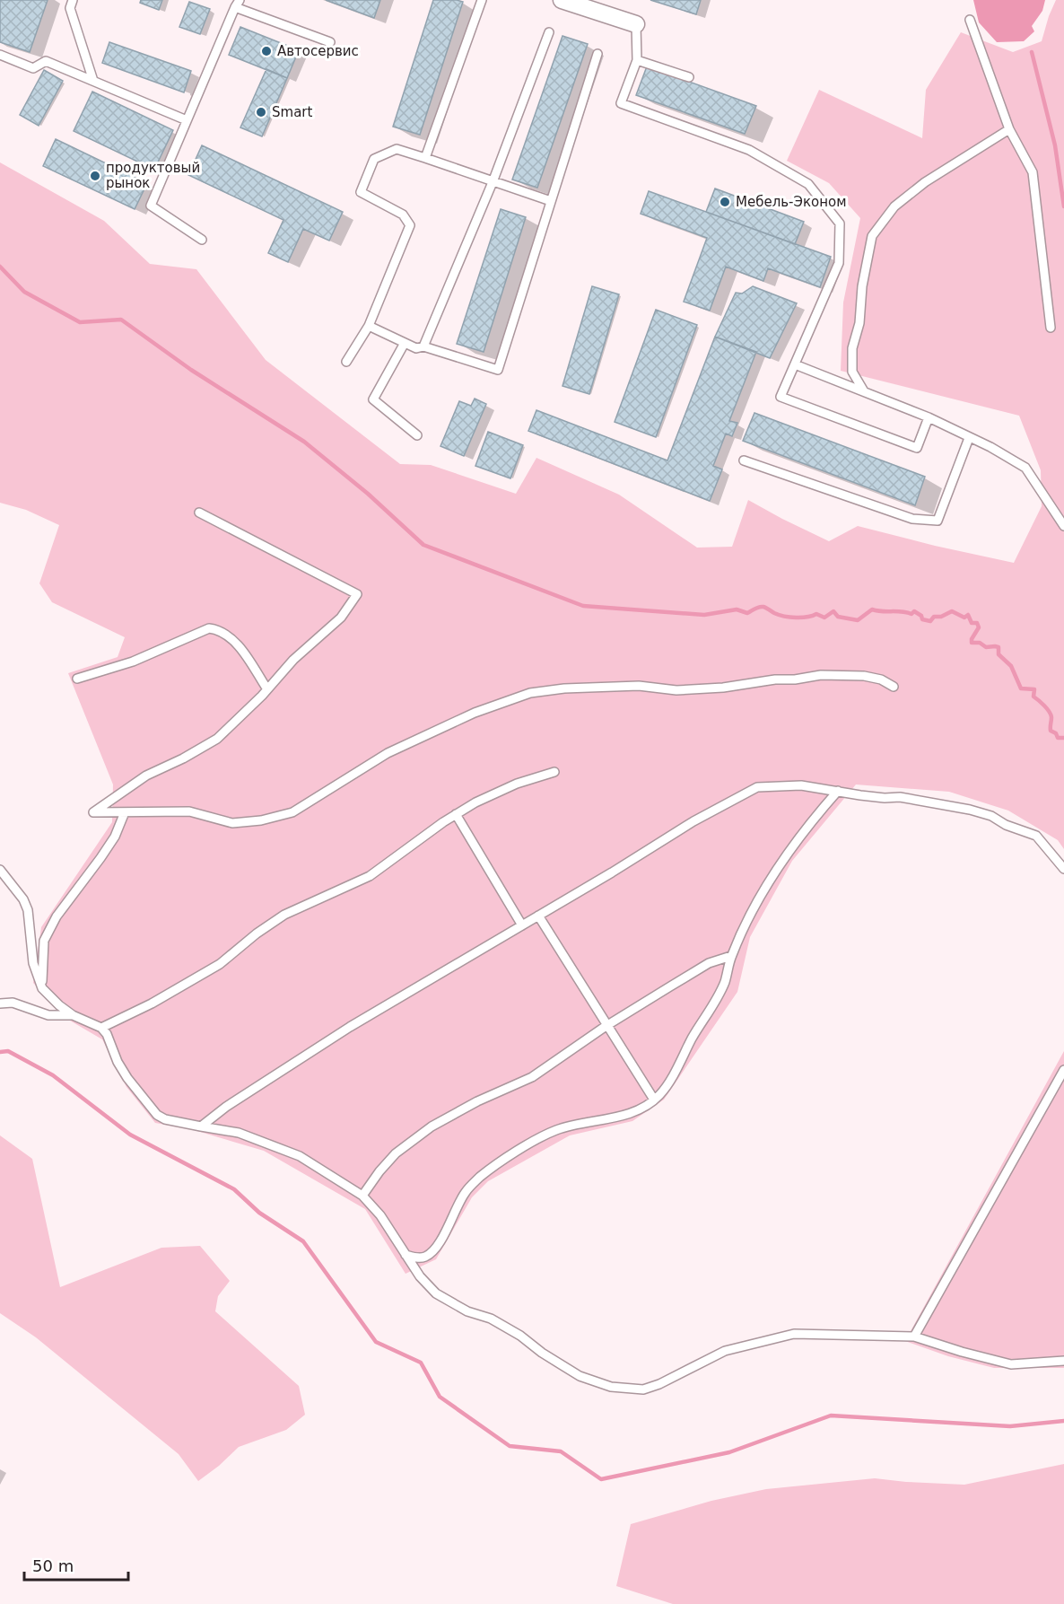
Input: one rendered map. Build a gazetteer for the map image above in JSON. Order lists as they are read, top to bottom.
{
  "places": [
    "Автосервис",
    "Smart",
    "продуктовый рынок",
    "Мебель-Эконом"
  ],
  "scale_bar": "50 m"
}
